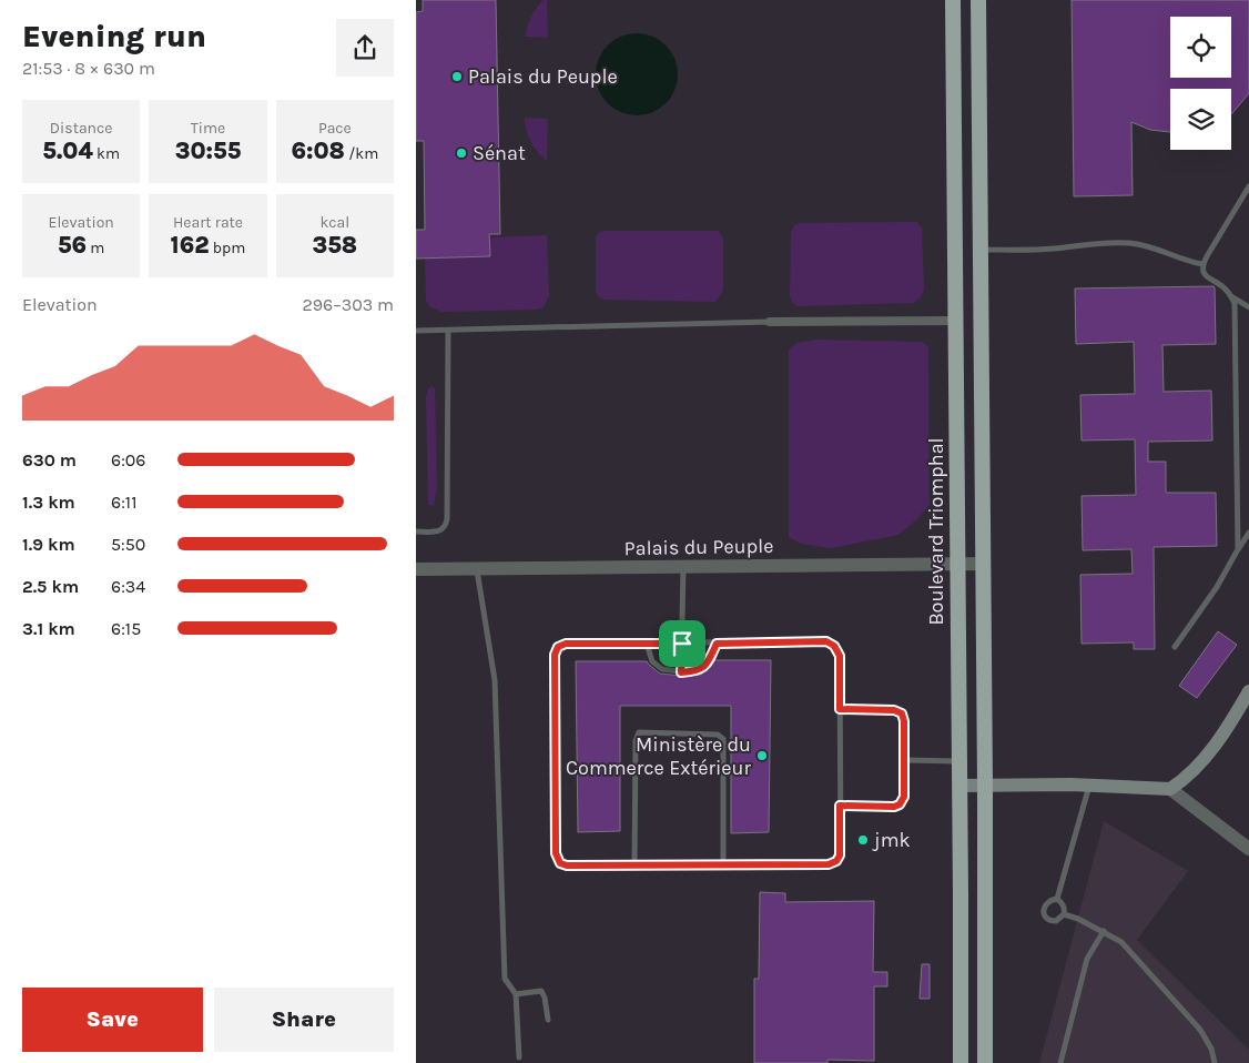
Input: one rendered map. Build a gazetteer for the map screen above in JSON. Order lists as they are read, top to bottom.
{
  "streets": {
    "highway": ["Boulevard Triomphal"],
    "street": ["Palais du Peuple"]
  },
  "crossings": [
    ["Boulevard Triomphal", "Palais du Peuple"]
  ],
  "places": [
    "Palais du Peuple",
    "Sénat",
    "Ministère du Commerce Extérieur",
    "jmk"
  ],
  "page": {
    "heading": ["Evening run", "21:53 · 8 × 630 m"],
    "stats": [
      ["Distance", "5.04 km"],
      ["Time", "30:55"],
      ["Pace", "6:08 /km"],
      ["Elevation", "56 m"],
      ["Heart rate", "162 bpm"],
      ["kcal", "358"]
    ],
    "chart": ["Elevation", "296–303 m"],
    "list": [
      {
        "name": "630 m",
        "note": "6:06"
      },
      {
        "name": "1.3 km",
        "note": "6:11"
      },
      {
        "name": "1.9 km",
        "note": "5:50"
      },
      {
        "name": "2.5 km",
        "note": "6:34"
      },
      {
        "name": "3.1 km",
        "note": "6:15"
      }
    ],
    "buttons": ["Save", "Share"]
  }
}
